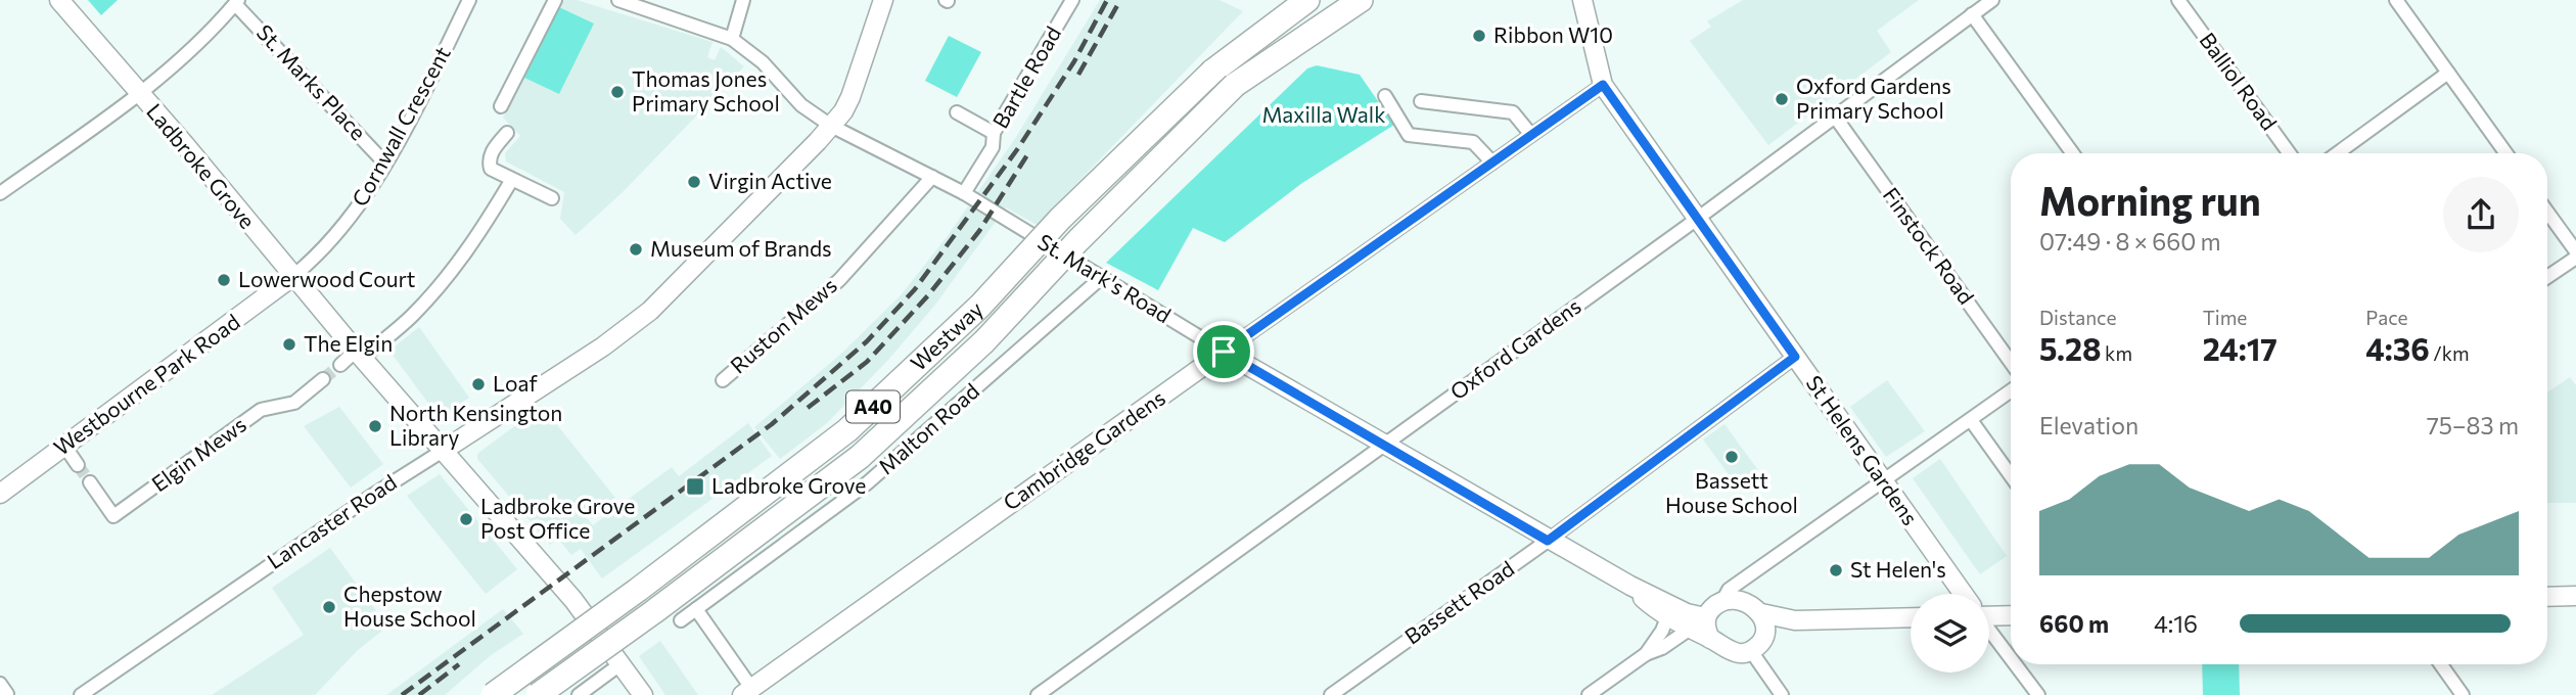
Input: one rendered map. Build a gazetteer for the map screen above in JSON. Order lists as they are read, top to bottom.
{
  "streets": {
    "highway": ["Westway", "A40"],
    "main road": [
      "Ladbroke Grove",
      "St. Mark's Road",
      "Westbourne Park Road",
      "Cambridge Gardens",
      "St Helens Gardens",
      "Lancaster Road"
    ],
    "street": [
      "Bartle Road",
      "Balliol Road",
      "St. Marks Place",
      "Cornwall Crescent",
      "Finstock Road",
      "Ruston Mews",
      "Oxford Gardens",
      "Malton Road",
      "Elgin Mews",
      "Bassett Road"
    ]
  },
  "crossings": [
    ["Bartle Road", "St. Mark's Road"],
    ["St. Marks Place", "Cornwall Crescent"],
    ["Cornwall Crescent", "Ladbroke Grove"],
    ["Cornwall Crescent", "Westbourne Park Road"],
    ["Ladbroke Grove", "Westbourne Park Road"],
    ["Ladbroke Grove", "Lancaster Road"],
    ["Finstock Road", "Oxford Gardens"],
    ["St. Mark's Road", "Ruston Mews"],
    ["St. Mark's Road", "Oxford Gardens"],
    ["St. Mark's Road", "Malton Road"],
    ["St. Mark's Road", "Cambridge Gardens"],
    ["St. Mark's Road", "Lancaster Road"],
    ["St. Mark's Road", "Bassett Road"],
    ["Westway", "A40"],
    ["Oxford Gardens", "St Helens Gardens"],
    ["Cambridge Gardens", "St Helens Gardens"],
    ["St Helens Gardens", "Bassett Road"]
  ],
  "parks": ["Maxilla Walk"],
  "places": {
    "other": [
      "Ribbon W10",
      "Thomas Jones Primary School",
      "Oxford Gardens Primary School",
      "Virgin Active",
      "Museum of Brands",
      "Lowerwood Court",
      "The Elgin",
      "Loaf",
      "North Kensington Library",
      "Bassett House School",
      "Ladbroke Grove Post Office",
      "St Helen's",
      "Chepstow House School"
    ],
    "transit": ["Ladbroke Grove"]
  },
  "page": {
    "heading": ["Morning run", "07:49 · 8 × 660 m"],
    "stats": [
      ["Distance", "5.28 km"],
      ["Time", "24:17"],
      ["Pace", "4:36 /km"]
    ],
    "chart": ["Elevation", "75–83 m"],
    "list": [
      {
        "name": "660 m",
        "note": "4:16"
      }
    ]
  }
}
